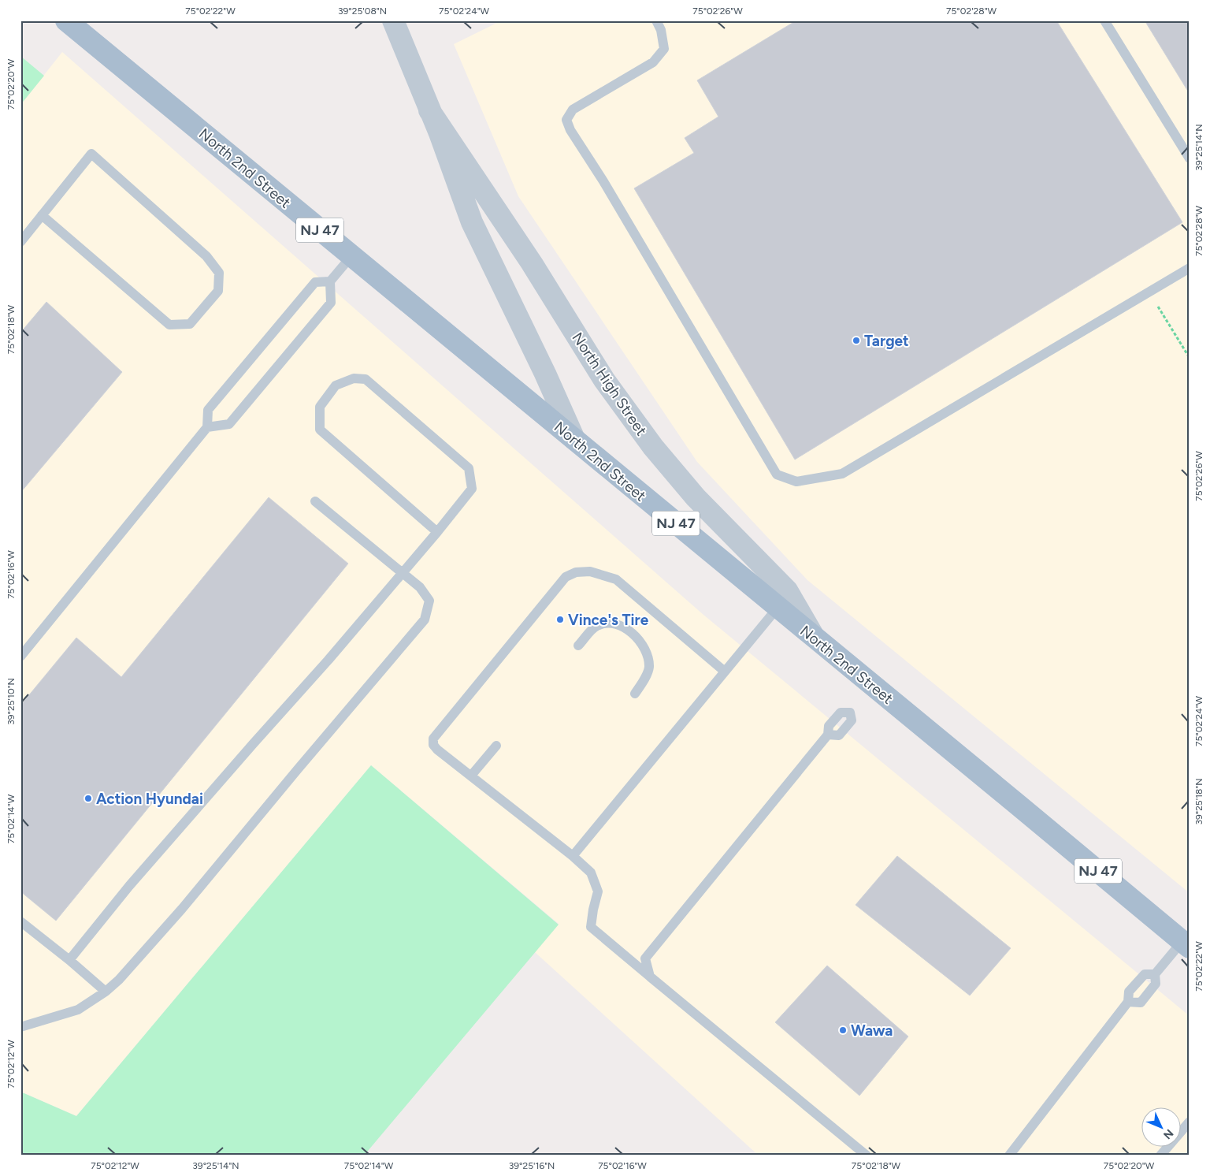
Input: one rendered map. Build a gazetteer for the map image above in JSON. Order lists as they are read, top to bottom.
{
  "streets": {
    "main road": ["North 2nd Street", "NJ 47"],
    "street": ["North High Street"]
  },
  "crossings": [
    ["North 2nd Street", "North High Street"]
  ],
  "places": [
    "Target",
    "Vince's Tire",
    "Action Hyundai",
    "Wawa"
  ],
  "north": "bottom right",
  "coordinates": [
    "75°02'22\"W",
    "39°25'08\"N",
    "75°02'24\"W",
    "75°02'26\"W",
    "75°02'28\"W",
    "75°02'20\"W",
    "39°25'14\"N",
    "75°02'18\"W",
    "75°02'16\"W",
    "39°25'10\"N",
    "39°25'18\"N",
    "75°02'14\"W",
    "75°02'12\"W",
    "39°25'16\"N"
  ]
}
